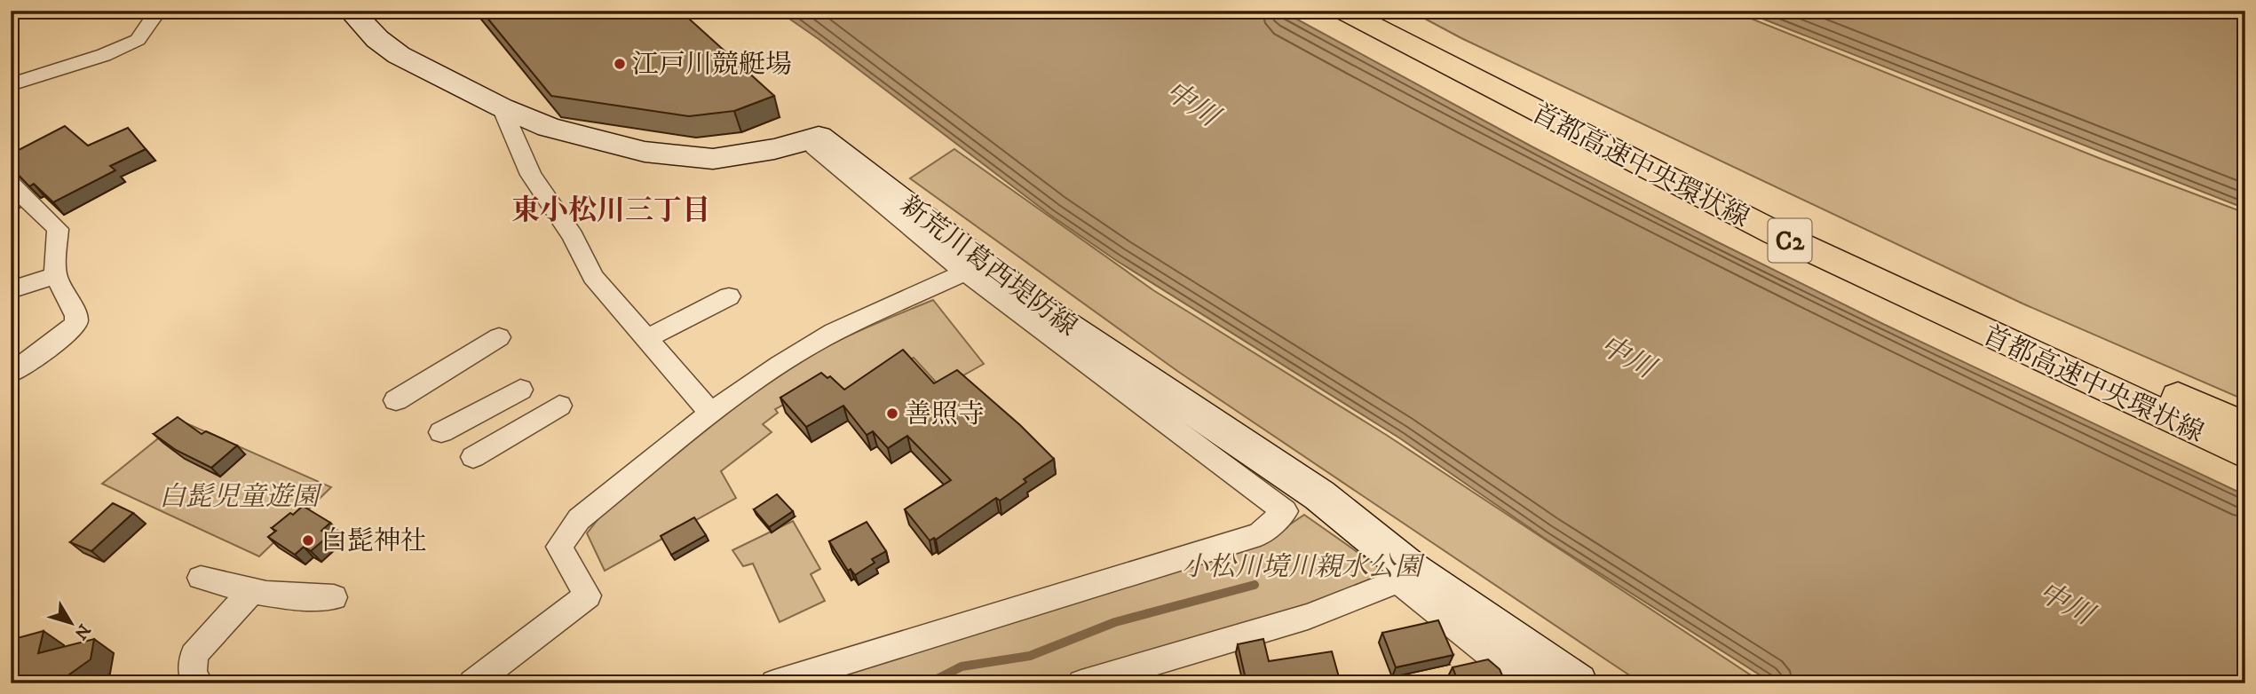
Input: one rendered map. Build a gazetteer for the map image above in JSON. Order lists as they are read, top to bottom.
{
  "streets": {
    "highway": ["首都高速中央環状線", "C2"],
    "main road": ["新荒川葛西堤防線"]
  },
  "districts": ["東小松川三丁目"],
  "water": ["中川"],
  "parks": ["白髭児童遊園", "小松川境川親水公園"],
  "places": ["江戸川競艇場", "善照寺", "白髭神社"],
  "north": "bottom right"
}
